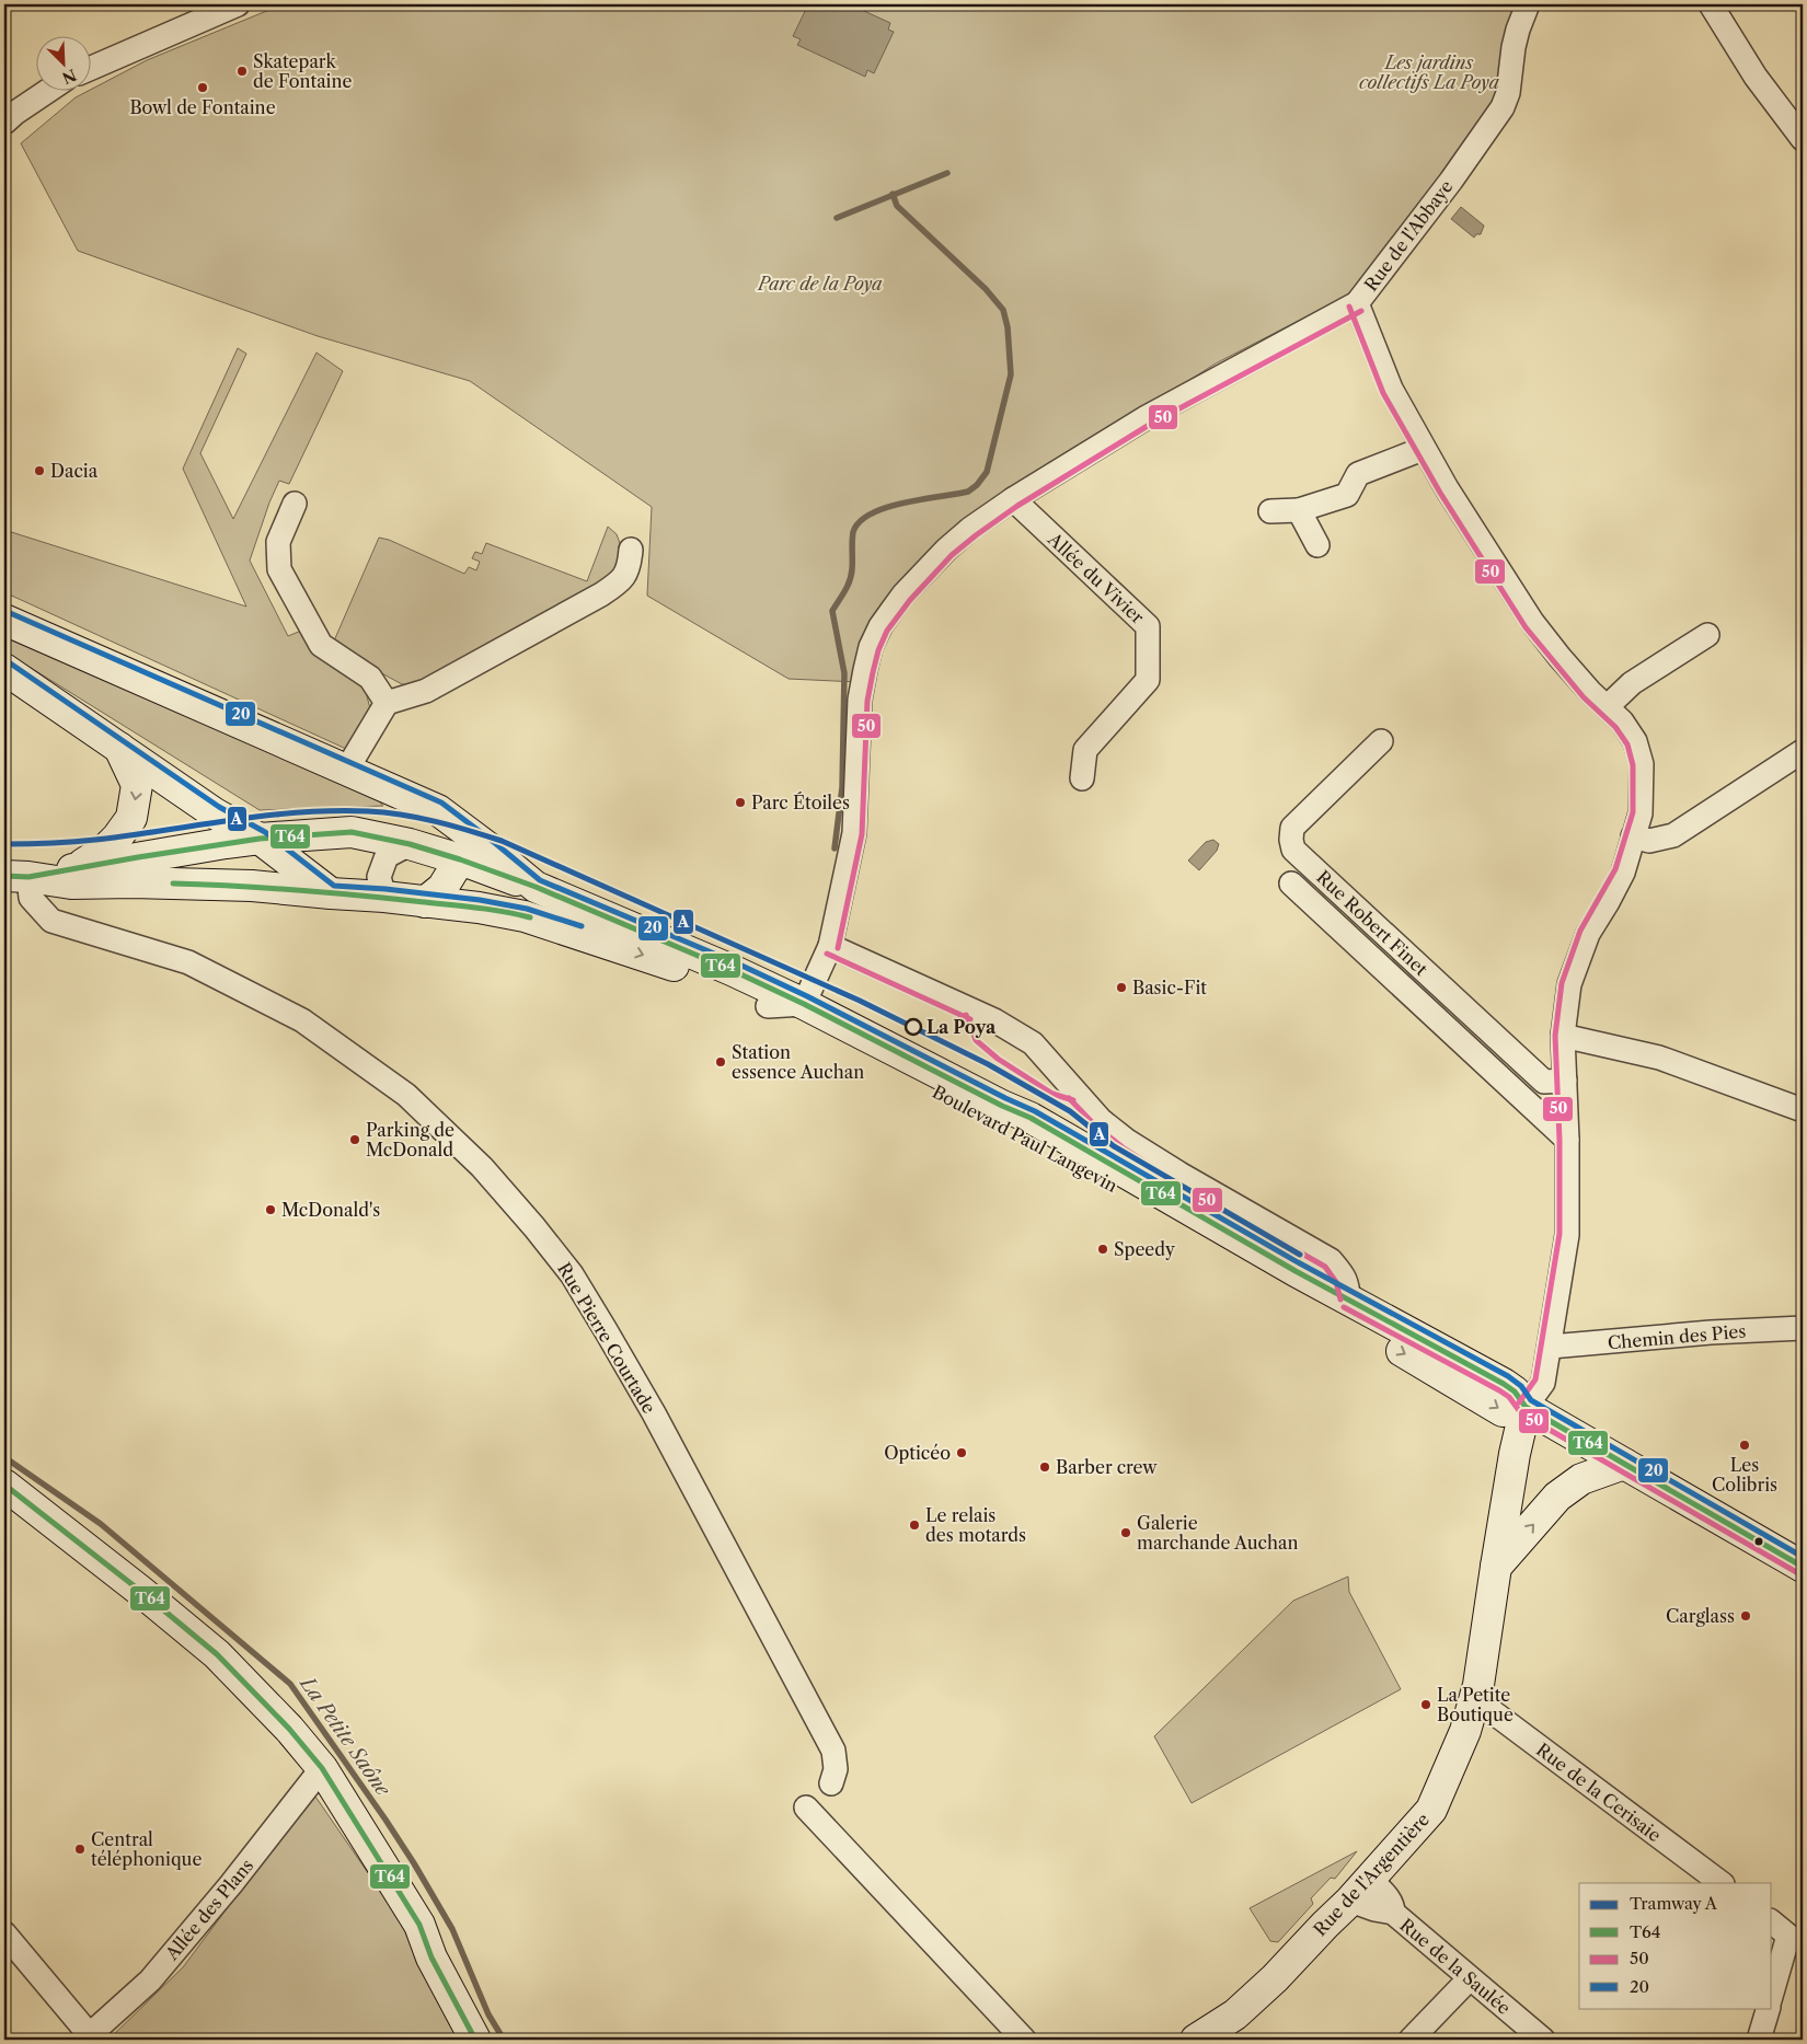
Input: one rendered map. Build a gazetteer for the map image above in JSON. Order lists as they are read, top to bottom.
{
  "streets": {
    "main road": ["Boulevard Paul Langevin", "Rue de l'Argentière"],
    "street": [
      "Rue de l'Abbaye",
      "Allée du Vivier",
      "Rue Robert Finet",
      "Chemin des Pies",
      "Rue Pierre Courtade",
      "Rue de la Cerisaie",
      "Allée des Plans",
      "Rue de la Saulée"
    ]
  },
  "crossings": [
    ["Rue de l'Abbaye", "Allée du Vivier"],
    ["Rue de l'Abbaye", "Boulevard Paul Langevin"],
    ["Boulevard Paul Langevin", "Rue Pierre Courtade"],
    ["Boulevard Paul Langevin", "Rue de l'Argentière"],
    ["Rue de la Cerisaie", "Rue de l'Argentière"],
    ["Rue de l'Argentière", "Rue de la Saulée"]
  ],
  "water": ["La Petite Saône"],
  "parks": ["Les jardins collectifs La Poya", "Parc de la Poya"],
  "places": [
    "Skatepark de Fontaine",
    "Bowl de Fontaine",
    "Dacia",
    "Parc Étoiles",
    "Basic-Fit",
    "La Poya",
    "Station essence Auchan",
    "Parking de McDonald",
    "McDonald's",
    "Speedy",
    "Les Colibris",
    "Opticéo",
    "Barber crew",
    "Le relais des motards",
    "Galerie marchande Auchan",
    "Carglass",
    "La Petite Boutique",
    "Central téléphonique"
  ],
  "lines": [
    "transit line 50",
    "transit line 20",
    "tram line A",
    "transit line T64"
  ],
  "legend": [
    "Tramway A",
    "T64",
    "50",
    "20"
  ],
  "north": "bottom right"
}
